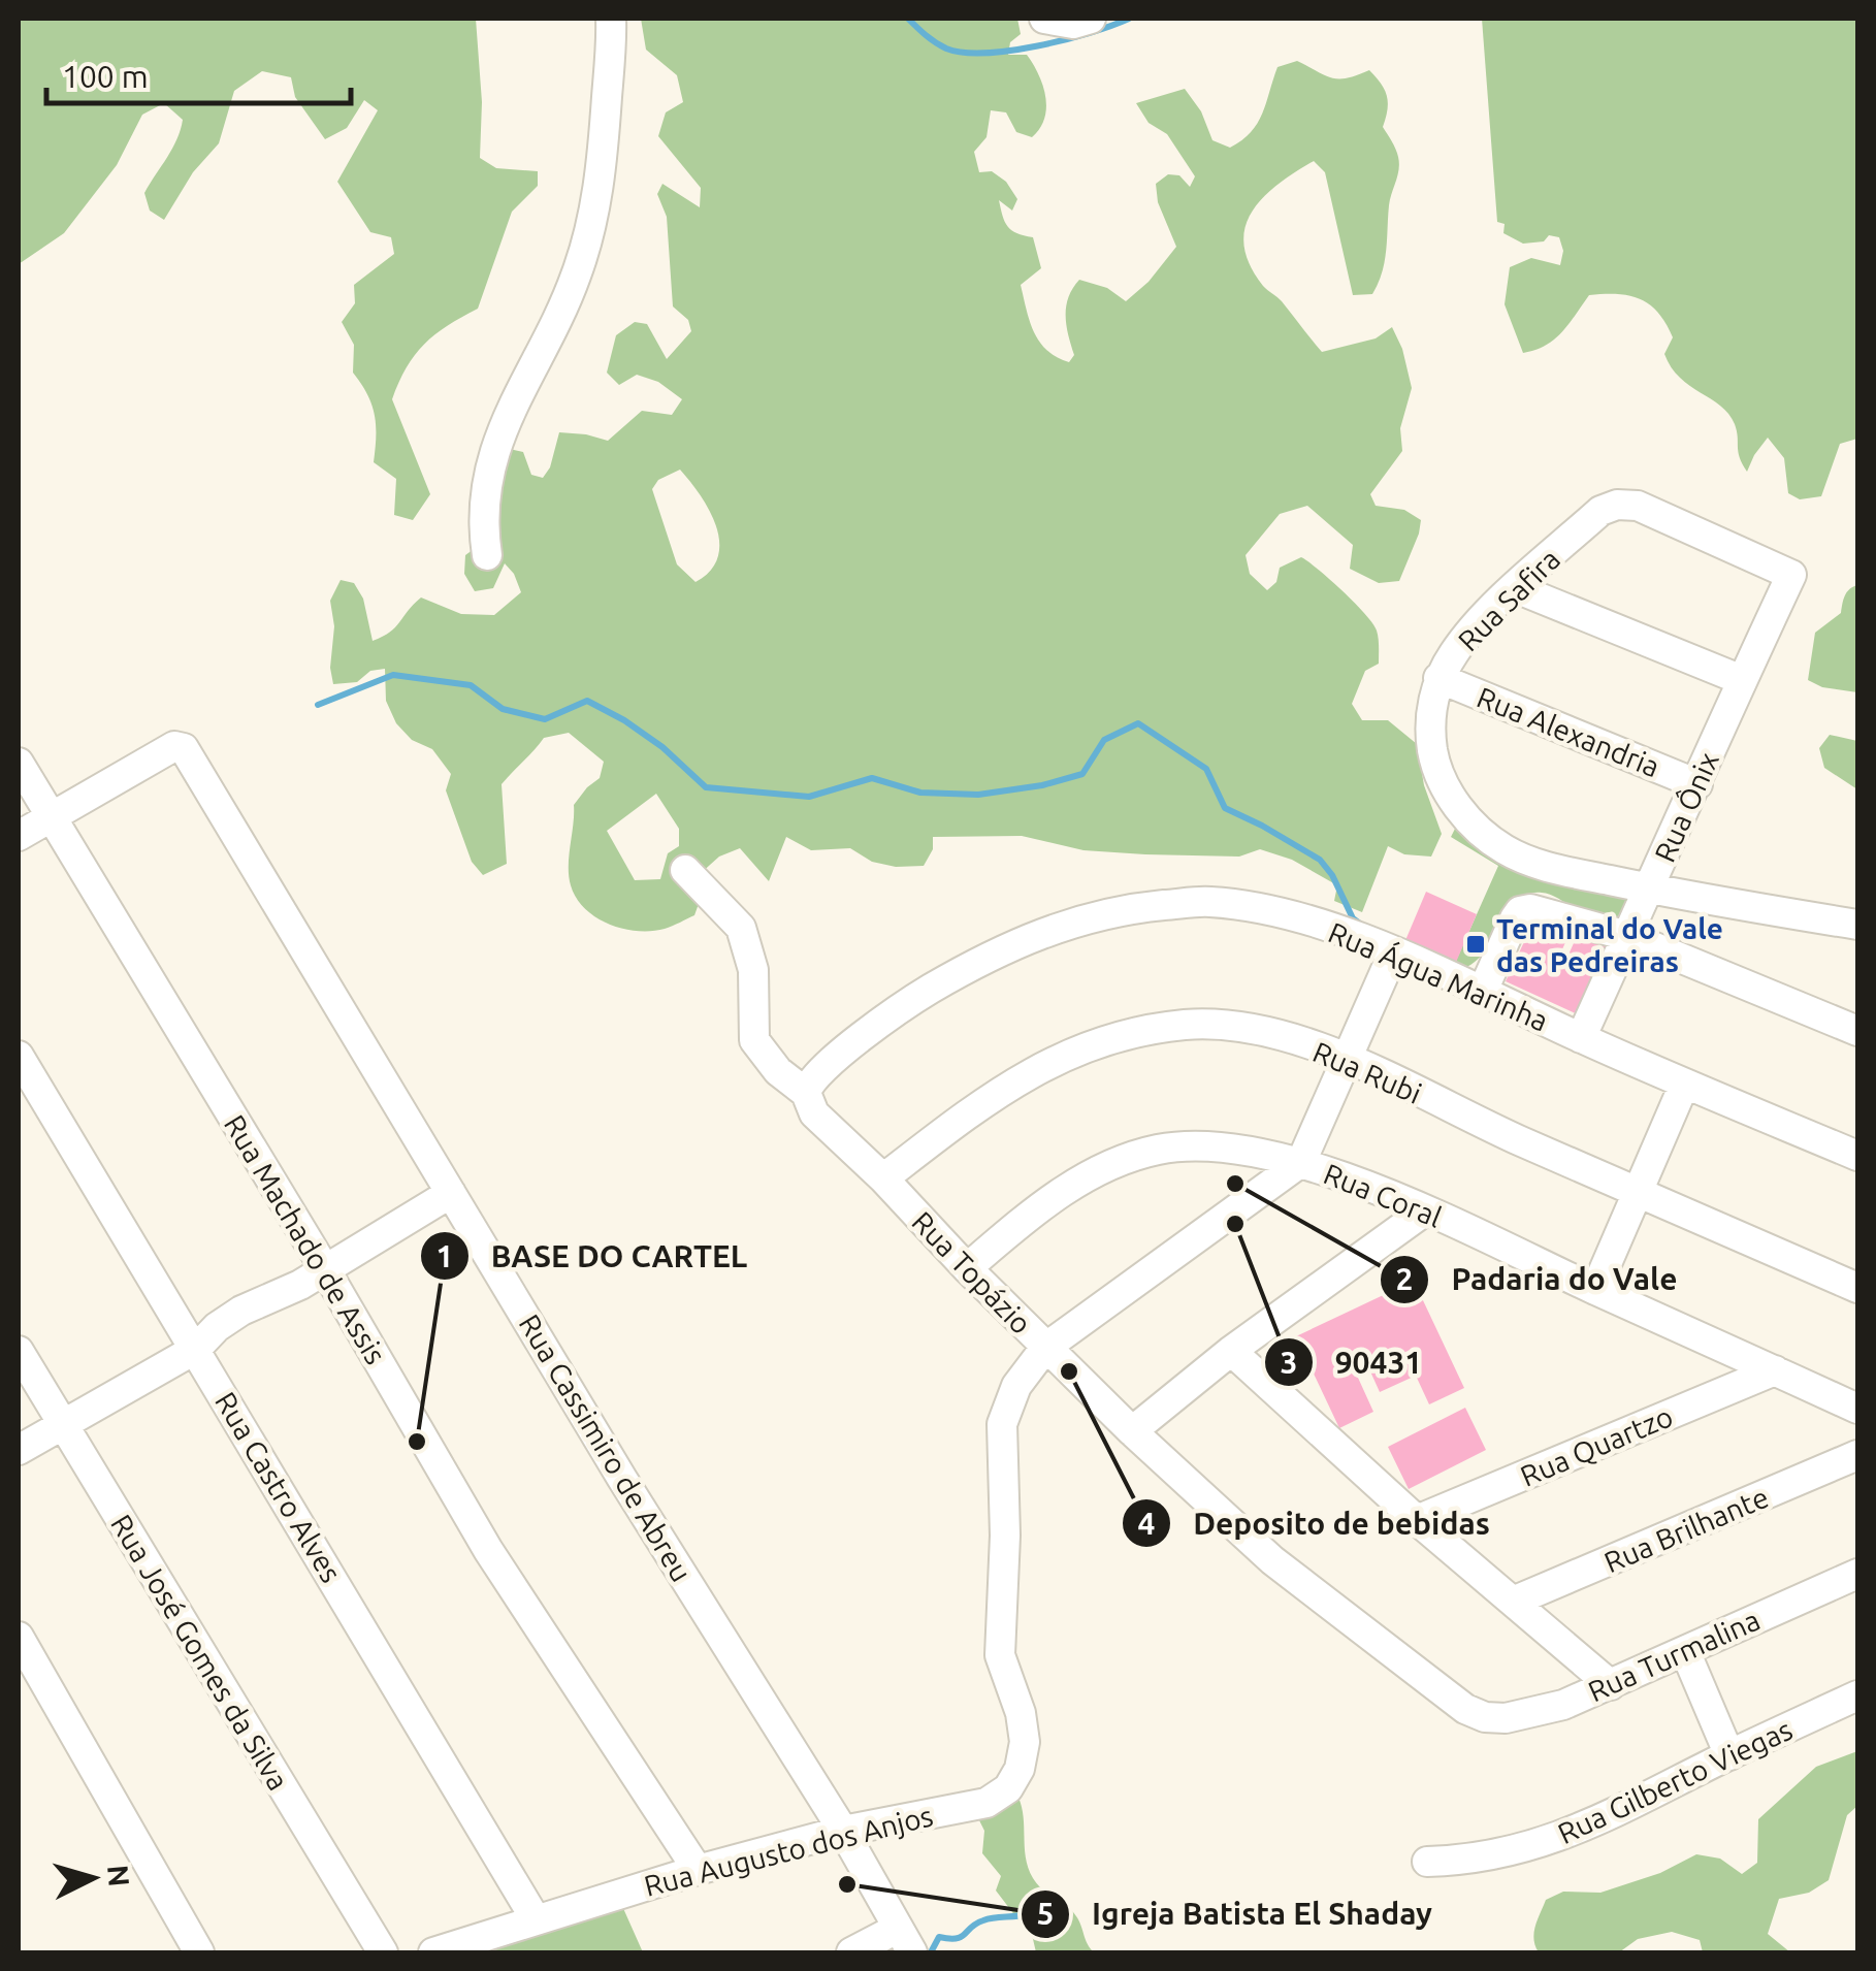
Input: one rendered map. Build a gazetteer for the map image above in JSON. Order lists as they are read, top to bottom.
{
  "streets": {
    "street": [
      "Rua Safira",
      "Rua Alexandria",
      "Rua Ônix",
      "Rua Água Marinha",
      "Rua Rubi",
      "Rua Coral",
      "Rua Machado de Assis",
      "Rua Topázio",
      "Rua Quartzo",
      "Rua Cassimiro de Abreu",
      "Rua Castro Alves",
      "Rua Brilhante",
      "Rua José Gomes da Silva",
      "Rua Turmalina",
      "Rua Gilberto Viegas",
      "Rua Augusto dos Anjos"
    ]
  },
  "crossings": [
    ["Rua Safira", "Rua Alexandria"],
    ["Rua Safira", "Rua Ônix"],
    ["Rua Alexandria", "Rua Ônix"],
    ["Rua Ônix", "Rua Água Marinha"],
    ["Rua Água Marinha", "Rua Topázio"],
    ["Rua Rubi", "Rua Topázio"],
    ["Rua Coral", "Rua Topázio"],
    ["Rua Coral", "Rua Quartzo"],
    ["Rua Machado de Assis", "Rua Cassimiro de Abreu"],
    ["Rua Machado de Assis", "Rua Augusto dos Anjos"],
    ["Rua Topázio", "Rua Turmalina"],
    ["Rua Topázio", "Rua Augusto dos Anjos"],
    ["Rua Cassimiro de Abreu", "Rua Augusto dos Anjos"],
    ["Rua Castro Alves", "Rua Augusto dos Anjos"]
  ],
  "places": {
    "transit": ["Terminal do Vale das Pedreiras"],
    "other": [
      "Padaria do Vale",
      "90431",
      "Deposito de bebidas",
      "BASE DO CARTEL",
      "Igreja Batista El Shaday"
    ]
  },
  "scale_bar": "100 m",
  "north": "right"
}
